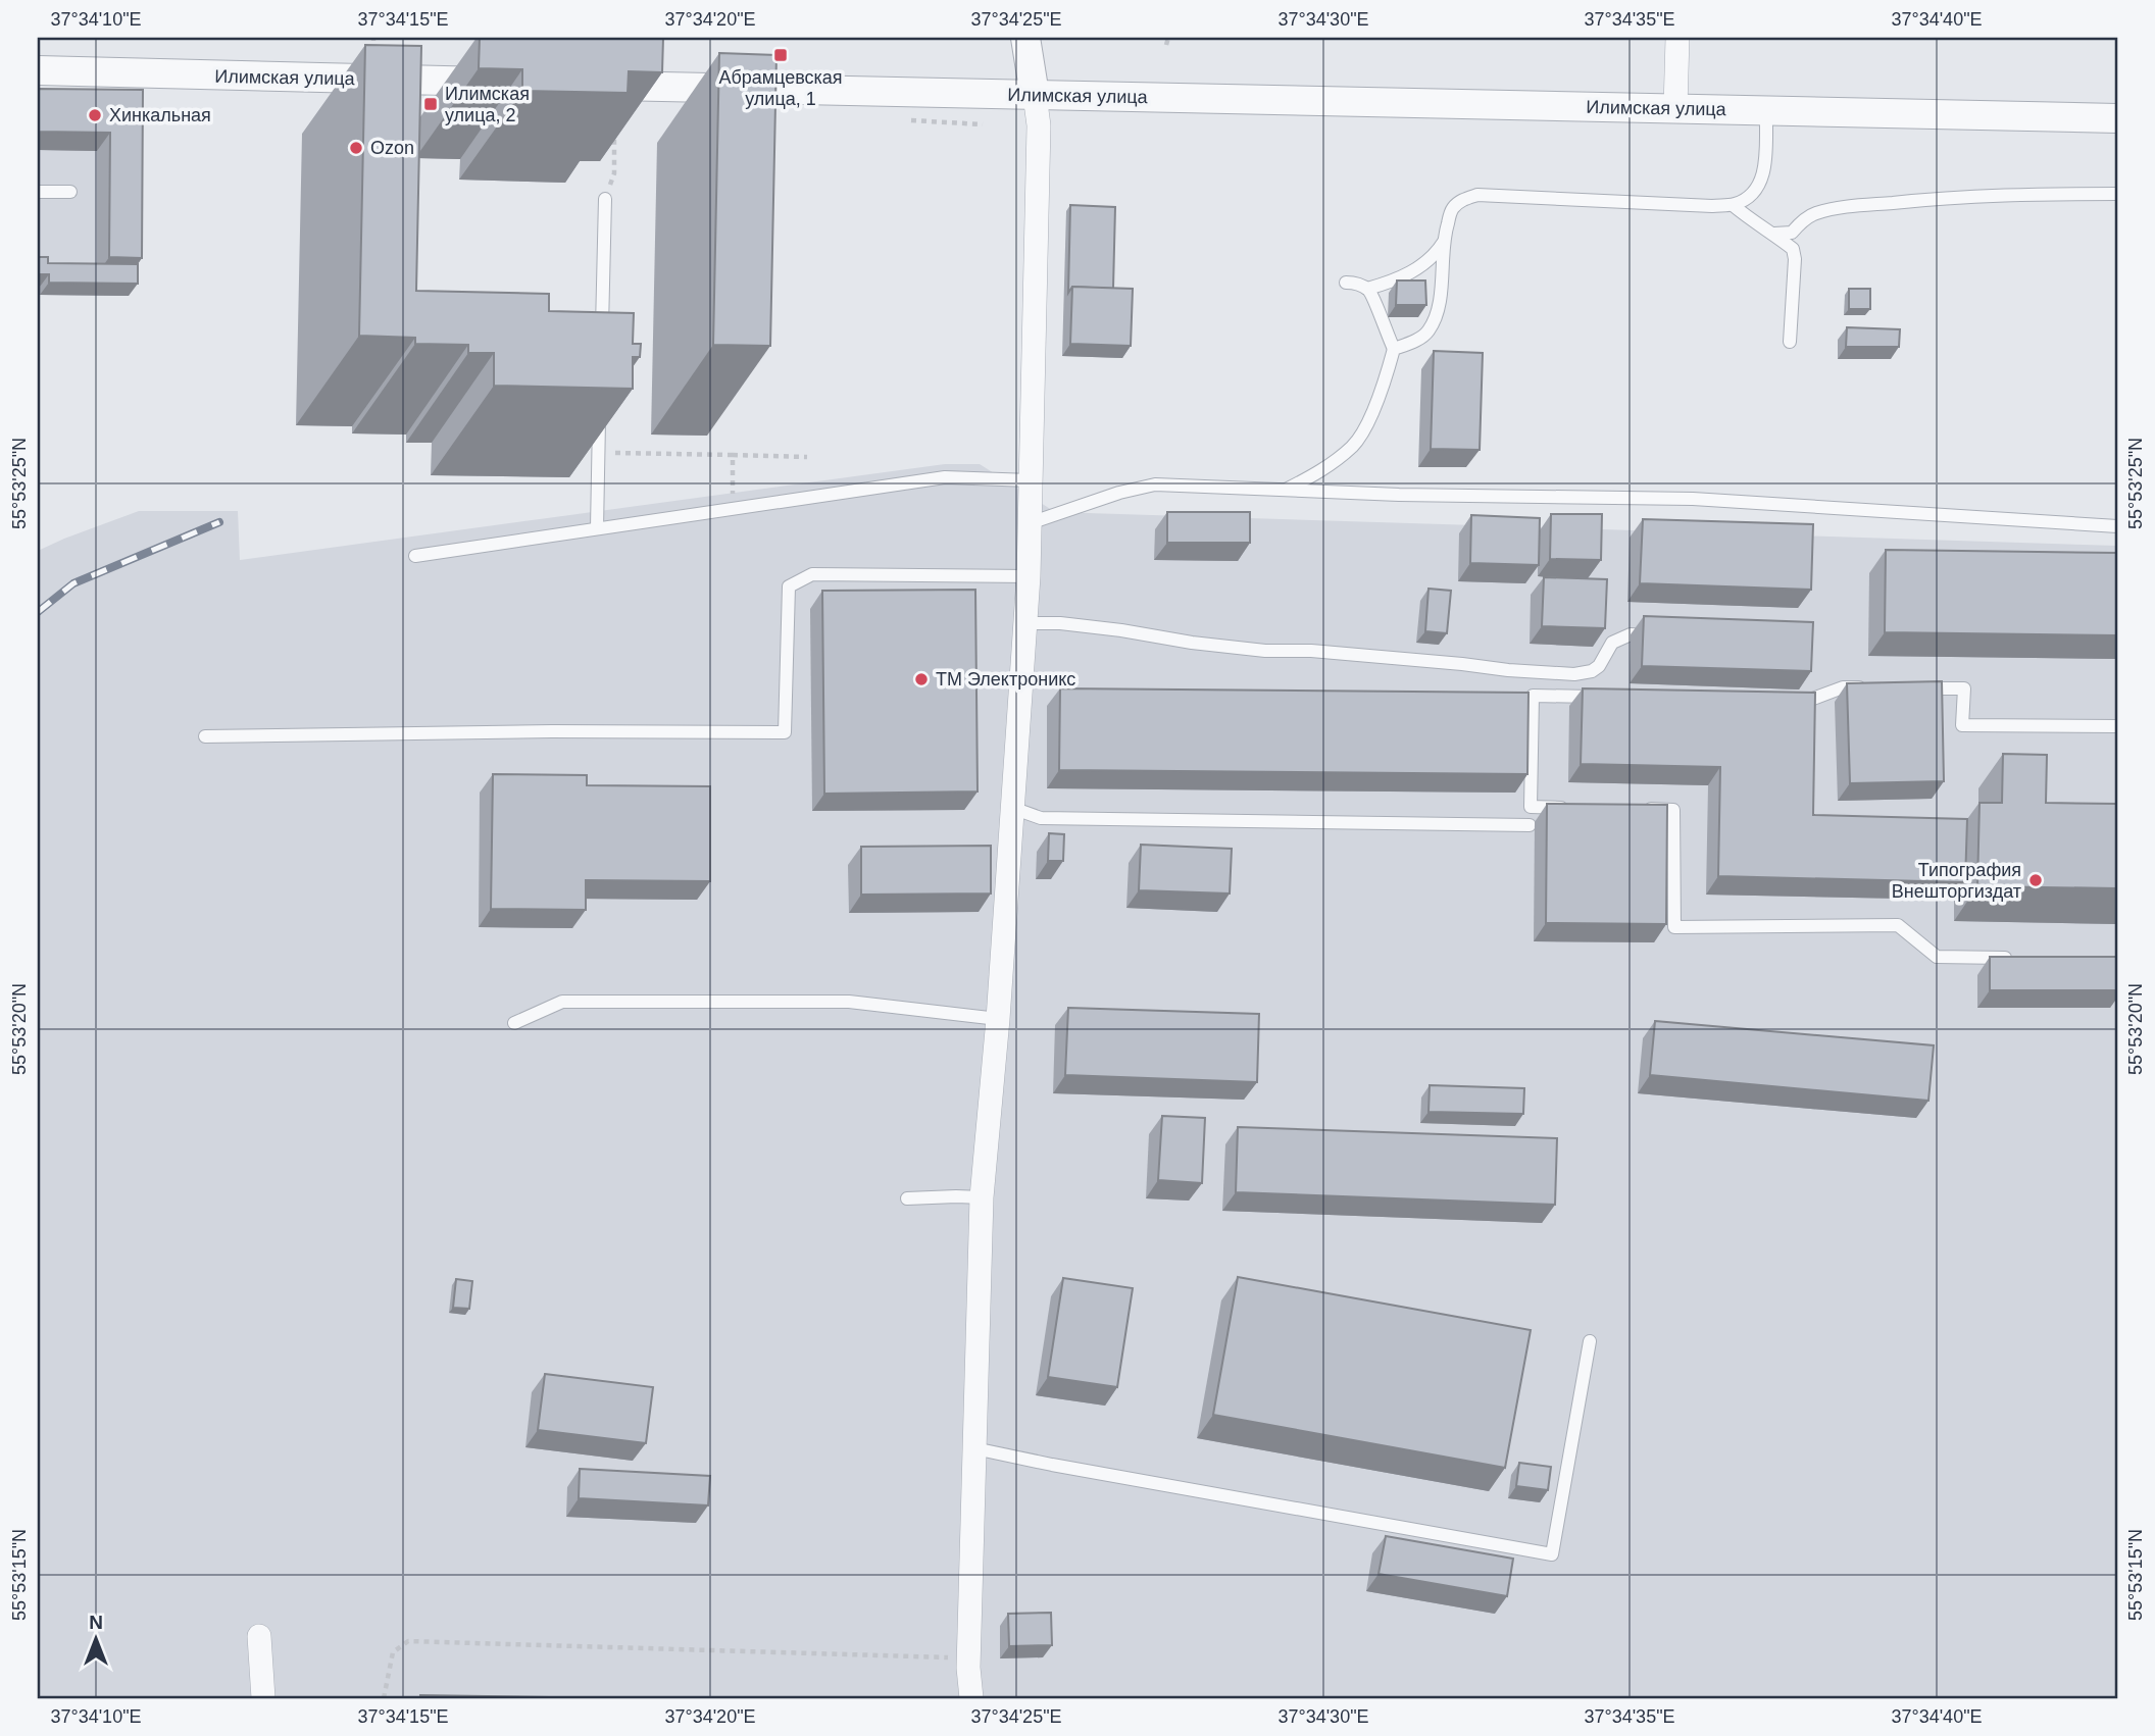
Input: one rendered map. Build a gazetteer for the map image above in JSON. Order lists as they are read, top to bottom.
{
  "streets": {
    "street": ["Илимская улица"]
  },
  "places": {
    "transit": ["Абрамцевская улица, 1", "Илимская улица, 2"],
    "other": [
      "Хинкальная",
      "Ozon",
      "ТМ Электроникс",
      "Типография Внешторгиздат"
    ]
  },
  "north": "top",
  "coordinates": [
    "37°34'10\"E",
    "37°34'15\"E",
    "37°34'20\"E",
    "37°34'25\"E",
    "37°34'30\"E",
    "37°34'35\"E",
    "37°34'40\"E",
    "55°53'25\"N",
    "55°53'20\"N",
    "55°53'15\"N"
  ]
}
